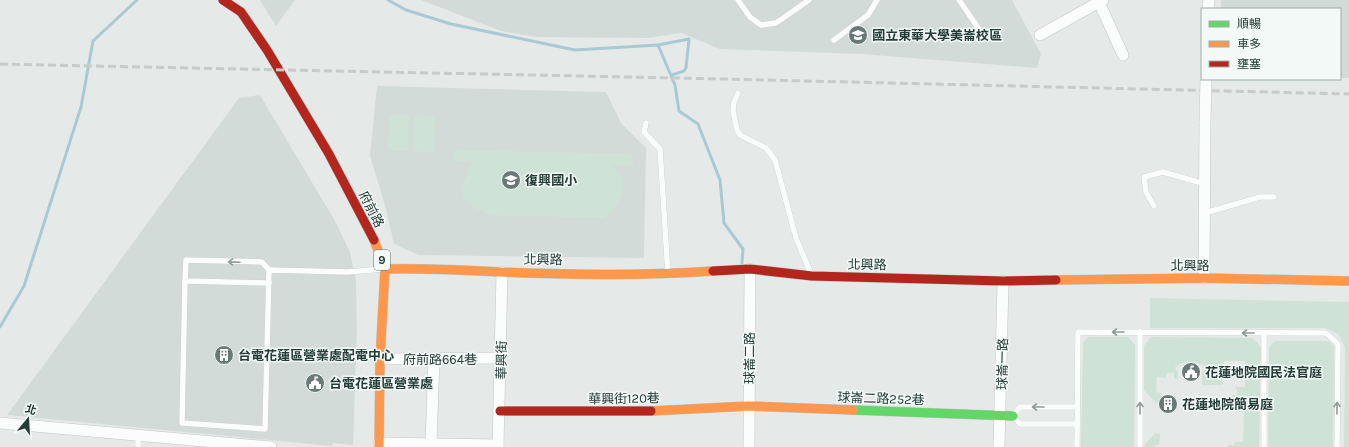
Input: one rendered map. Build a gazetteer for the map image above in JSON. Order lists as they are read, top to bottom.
{
  "streets": {
    "street": [
      "府前路",
      "北興路",
      "9",
      "球崙二路",
      "府前路664巷",
      "華興街",
      "球崙一路",
      "華興街120巷",
      "球崙二路252巷"
    ]
  },
  "crossings": [
    ["府前路", "北興路"],
    ["府前路", "9"],
    ["府前路", "府前路664巷"],
    ["北興路", "球崙二路"],
    ["北興路", "華興街"],
    ["北興路", "球崙一路"],
    ["球崙二路", "華興街120巷"],
    ["球崙二路", "球崙二路252巷"],
    ["府前路664巷", "華興街"],
    ["華興街", "華興街120巷"],
    ["球崙一路", "球崙二路252巷"],
    ["華興街120巷", "球崙二路252巷"]
  ],
  "places": {
    "school or university": ["國立東華大學美崙校區", "復興國小"],
    "building": ["台電花蓮區營業處配電中心", "花蓮地院簡易庭"],
    "public building": ["花蓮地院國民法官庭", "台電花蓮區營業處"]
  },
  "legend": ["順暢", "車多", "壅塞"],
  "north": "top"
}
